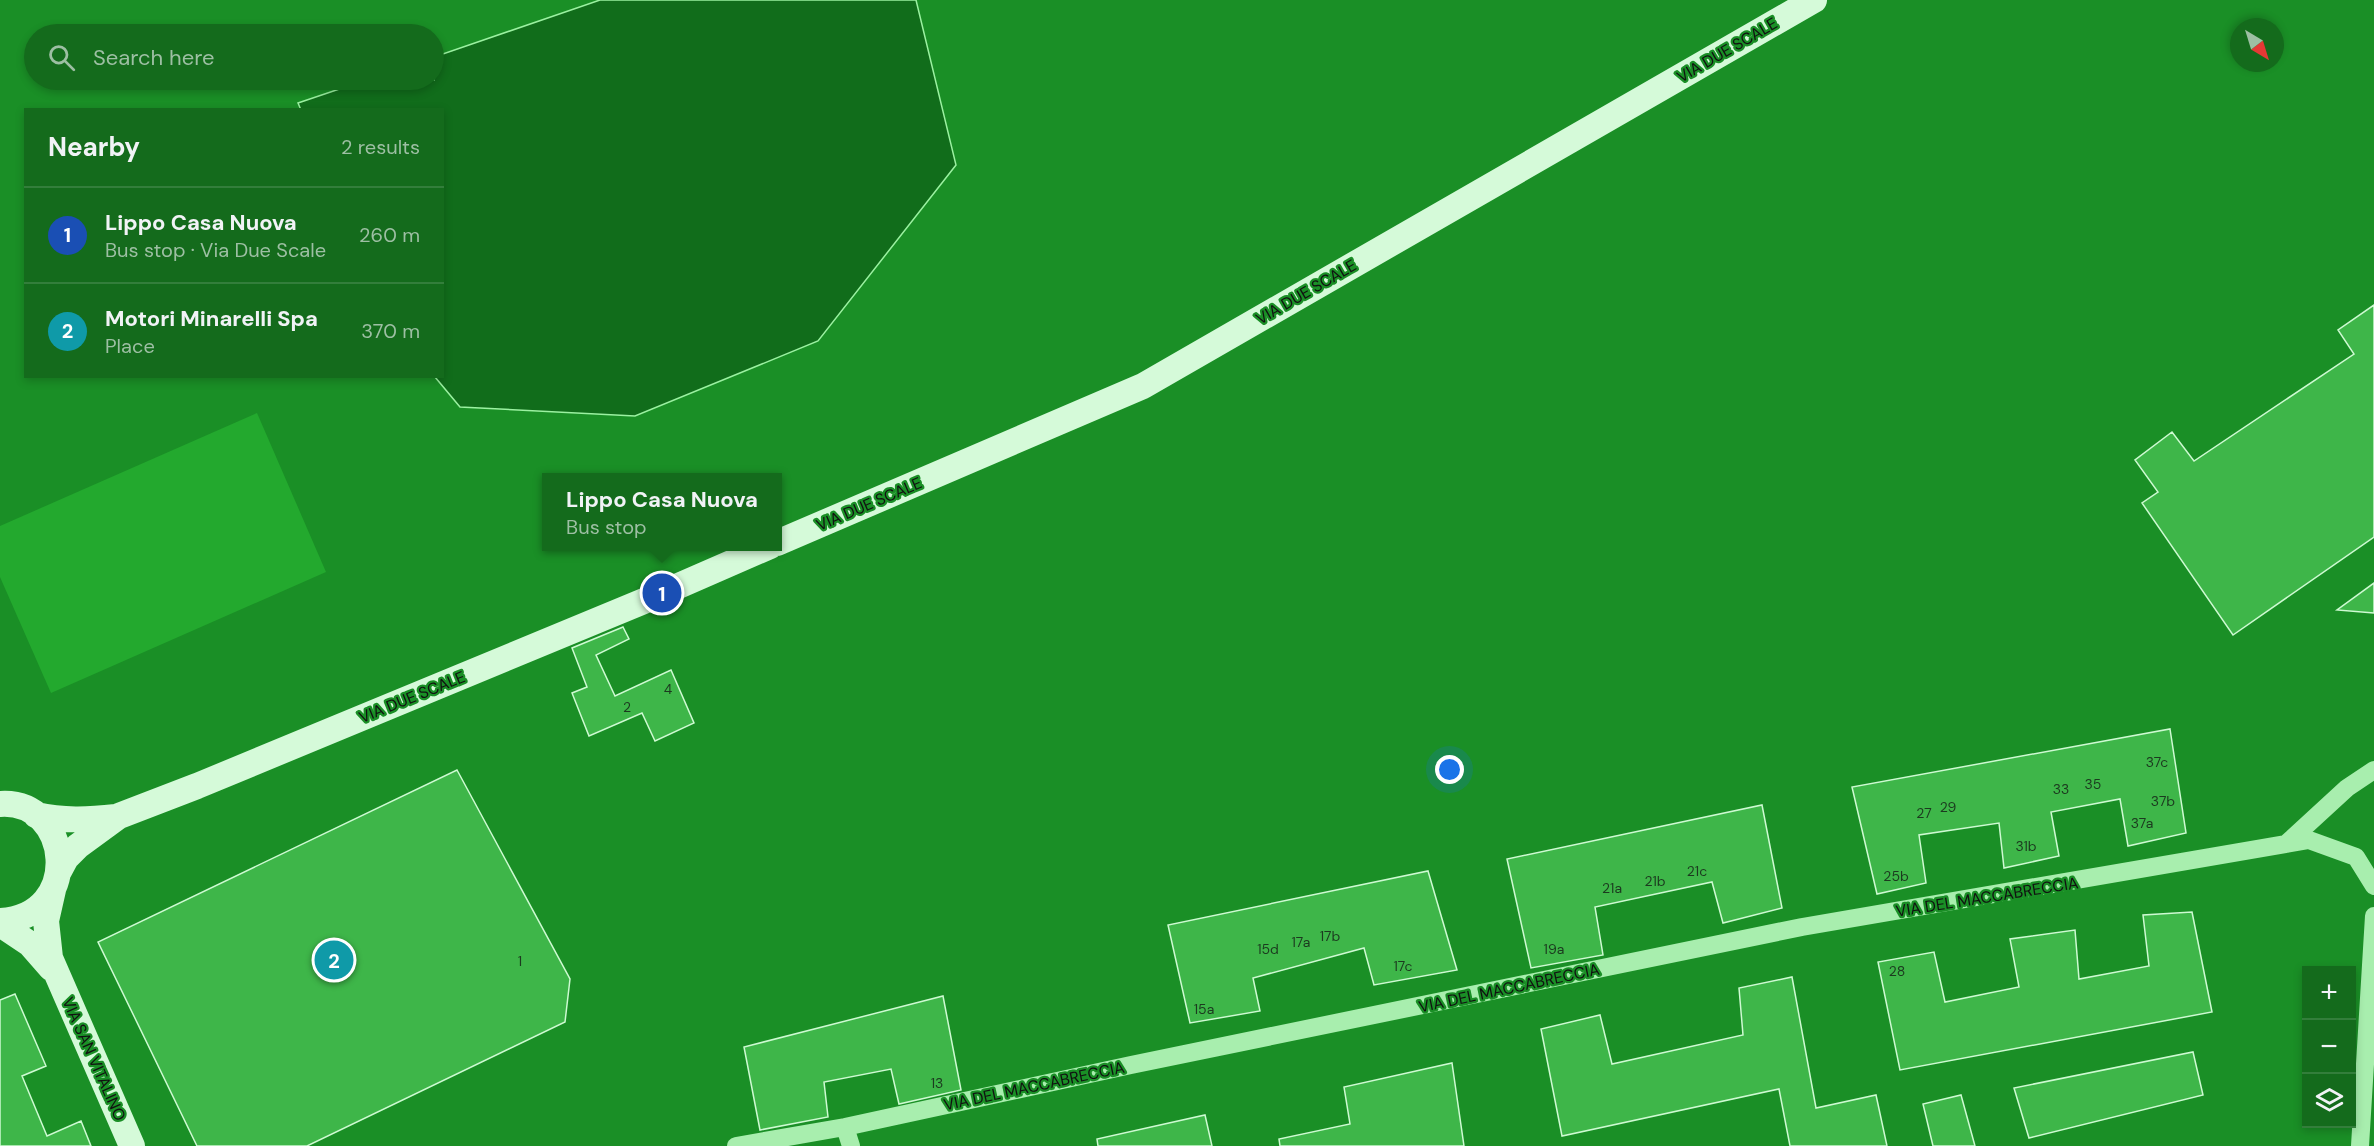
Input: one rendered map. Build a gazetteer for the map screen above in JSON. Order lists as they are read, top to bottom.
{
  "streets": {
    "street": ["VIA DUE SCALE", "VIA DEL MACCABRECCIA", "VIA SAN VITALINO"]
  },
  "crossings": [
    ["VIA DUE SCALE", "VIA SAN VITALINO"]
  ],
  "house_numbers": [
    "4",
    "2",
    "37c",
    "35",
    "33",
    "37b",
    "29",
    "27",
    "37a",
    "31b",
    "21c",
    "25b",
    "21b",
    "21a",
    "17b",
    "17a",
    "15d",
    "19a",
    "1",
    "17c",
    "28",
    "15a",
    "13"
  ],
  "north": "bottom right",
  "page": {
    "search": "Search here",
    "heading": ["Nearby", "2 results"],
    "list": [
      {
        "mark": "1",
        "name": "Lippo Casa Nuova",
        "note": "Bus stop · Via Due Scale",
        "value": "260 m"
      },
      {
        "mark": "2",
        "name": "Motori Minarelli Spa",
        "note": "Place",
        "value": "370 m"
      }
    ],
    "popup": ["Lippo Casa Nuova", "Bus stop"],
    "pins": ["1", "2"],
    "map_buttons": ["+", "−"]
  }
}
